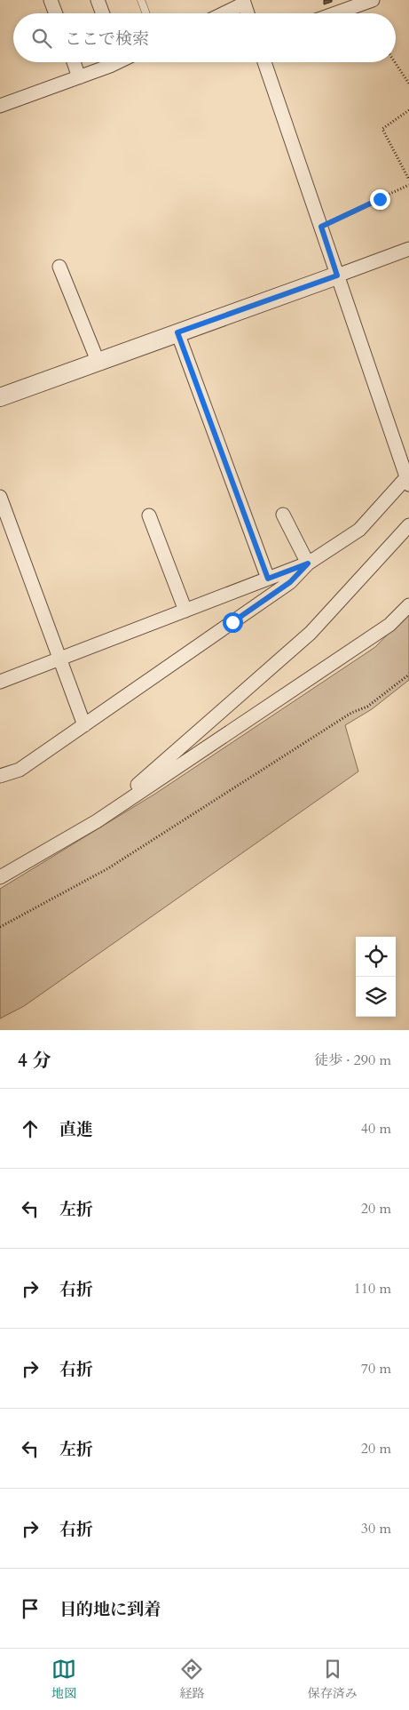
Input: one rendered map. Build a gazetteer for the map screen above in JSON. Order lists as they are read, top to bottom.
{
  "page": {
    "search": "ここで検索",
    "heading": ["4 分", "徒歩 · 290 m"],
    "list": [
      ["直進", "40 m"],
      ["左折", "20 m"],
      ["右折", "110 m"],
      ["右折", "70 m"],
      ["左折", "20 m"],
      ["右折", "30 m"],
      "目的地に到着"
    ],
    "nav": ["地図", "経路", "保存済み"]
  }
}
